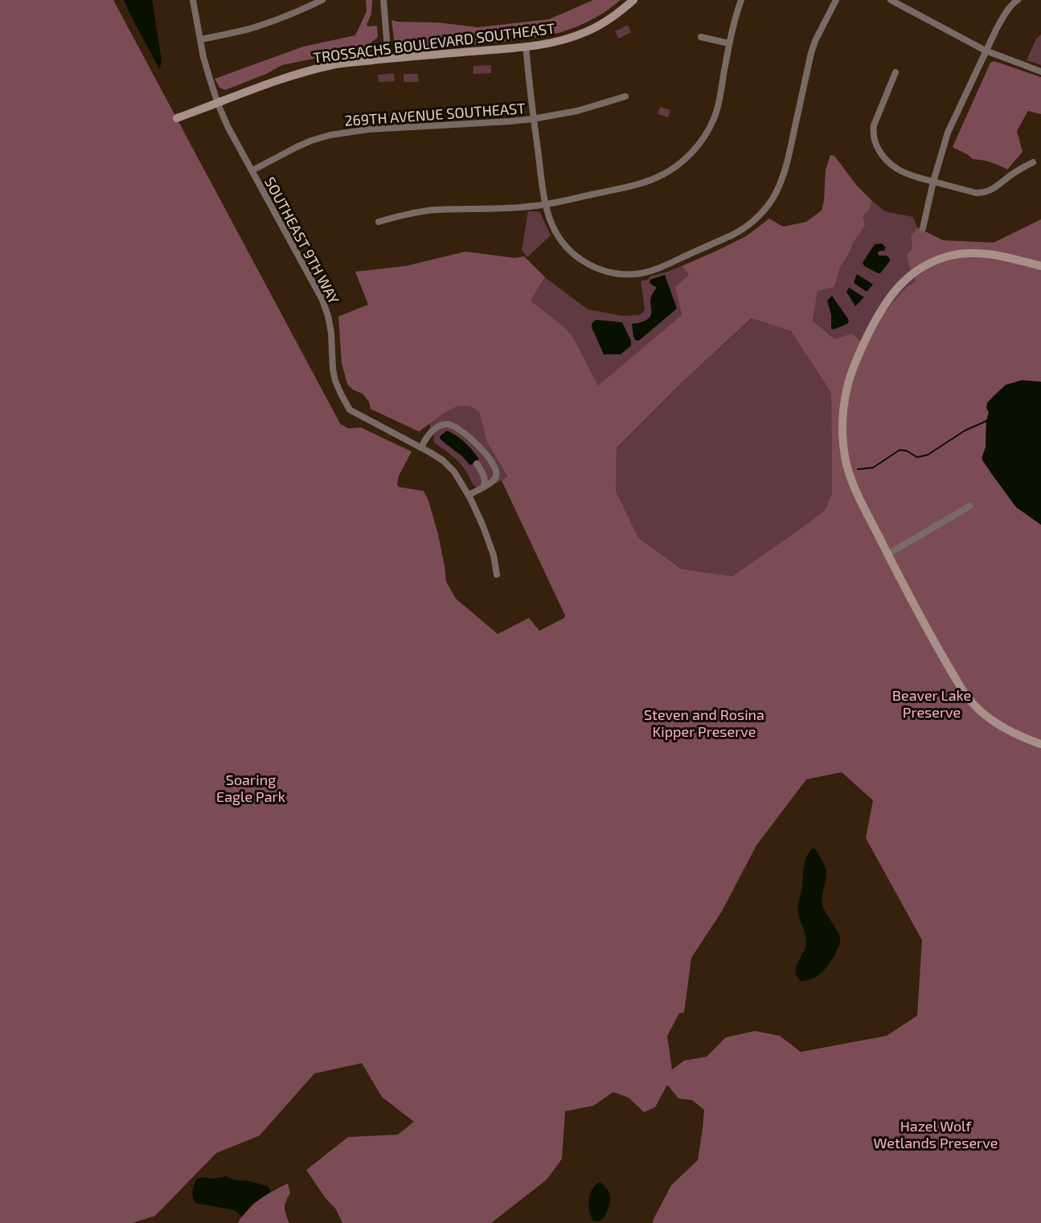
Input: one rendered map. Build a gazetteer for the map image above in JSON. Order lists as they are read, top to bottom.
{
  "streets": {
    "street": ["TROSSACHS BOULEVARD SOUTHEAST", "269TH AVENUE SOUTHEAST", "SOUTHEAST 9TH WAY"]
  },
  "crossings": [
    ["TROSSACHS BOULEVARD SOUTHEAST", "SOUTHEAST 9TH WAY"],
    ["269TH AVENUE SOUTHEAST", "SOUTHEAST 9TH WAY"]
  ],
  "parks": [
    "Beaver Lake Preserve",
    "Steven and Rosina Kipper Preserve",
    "Soaring Eagle Park",
    "Hazel Wolf Wetlands Preserve"
  ]
}
